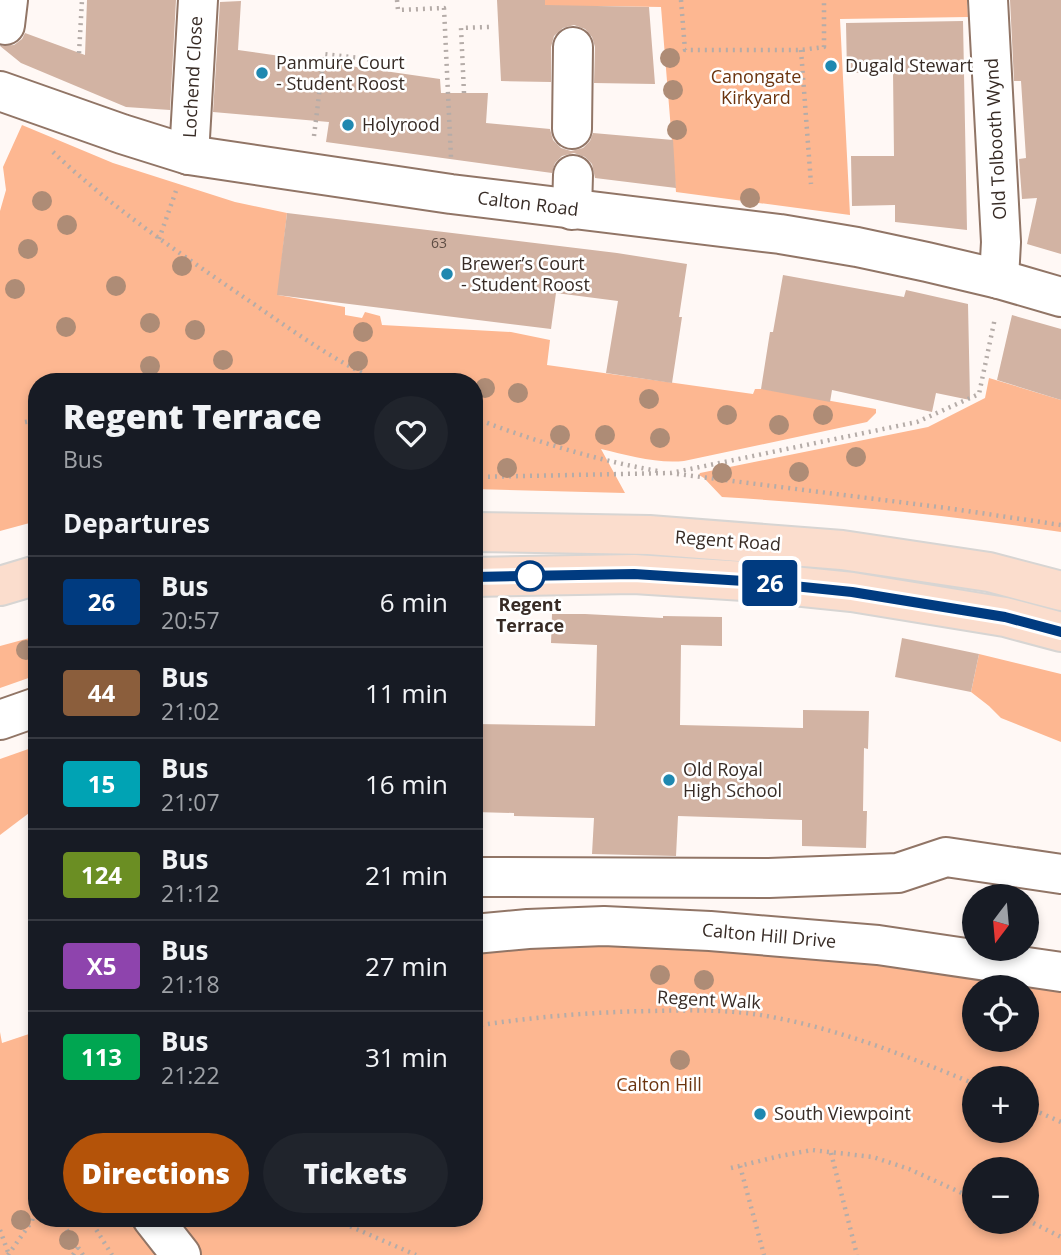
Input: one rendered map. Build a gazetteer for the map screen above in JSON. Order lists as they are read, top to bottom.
{
  "streets": {
    "main road": ["Regent Road"],
    "street": [
      "Lochend Close",
      "Old Tolbooth Wynd",
      "Calton Road",
      "Calton Hill Drive"
    ],
    "path": ["Regent Walk"]
  },
  "crossings": [
    ["Lochend Close", "Calton Road"],
    ["Old Tolbooth Wynd", "Calton Road"]
  ],
  "parks": ["Canongate Kirkyard", "Calton Hill"],
  "places": [
    "Dugald Stewart",
    "Panmure Court - Student Roost",
    "Holyrood",
    "Brewer’s Court - Student Roost",
    "Regent Terrace",
    "Old Royal High School",
    "South Viewpoint"
  ],
  "lines": ["bus line 26"],
  "house_numbers": ["63"],
  "north": "bottom",
  "page": {
    "on_map": "26",
    "heading": [
      ["Regent Terrace", "Bus"],
      "Departures"
    ],
    "list": [
      {
        "mark": "26",
        "name": "Bus",
        "note": "20:57",
        "value": "6 min"
      },
      {
        "mark": "44",
        "name": "Bus",
        "note": "21:02",
        "value": "11 min"
      },
      {
        "mark": "15",
        "name": "Bus",
        "note": "21:07",
        "value": "16 min"
      },
      {
        "mark": "124",
        "name": "Bus",
        "note": "21:12",
        "value": "21 min"
      },
      {
        "mark": "X5",
        "name": "Bus",
        "note": "21:18",
        "value": "27 min"
      },
      {
        "mark": "113",
        "name": "Bus",
        "note": "21:22",
        "value": "31 min"
      }
    ],
    "map_buttons": ["+", "−"],
    "buttons": ["Directions", "Tickets"]
  }
}
